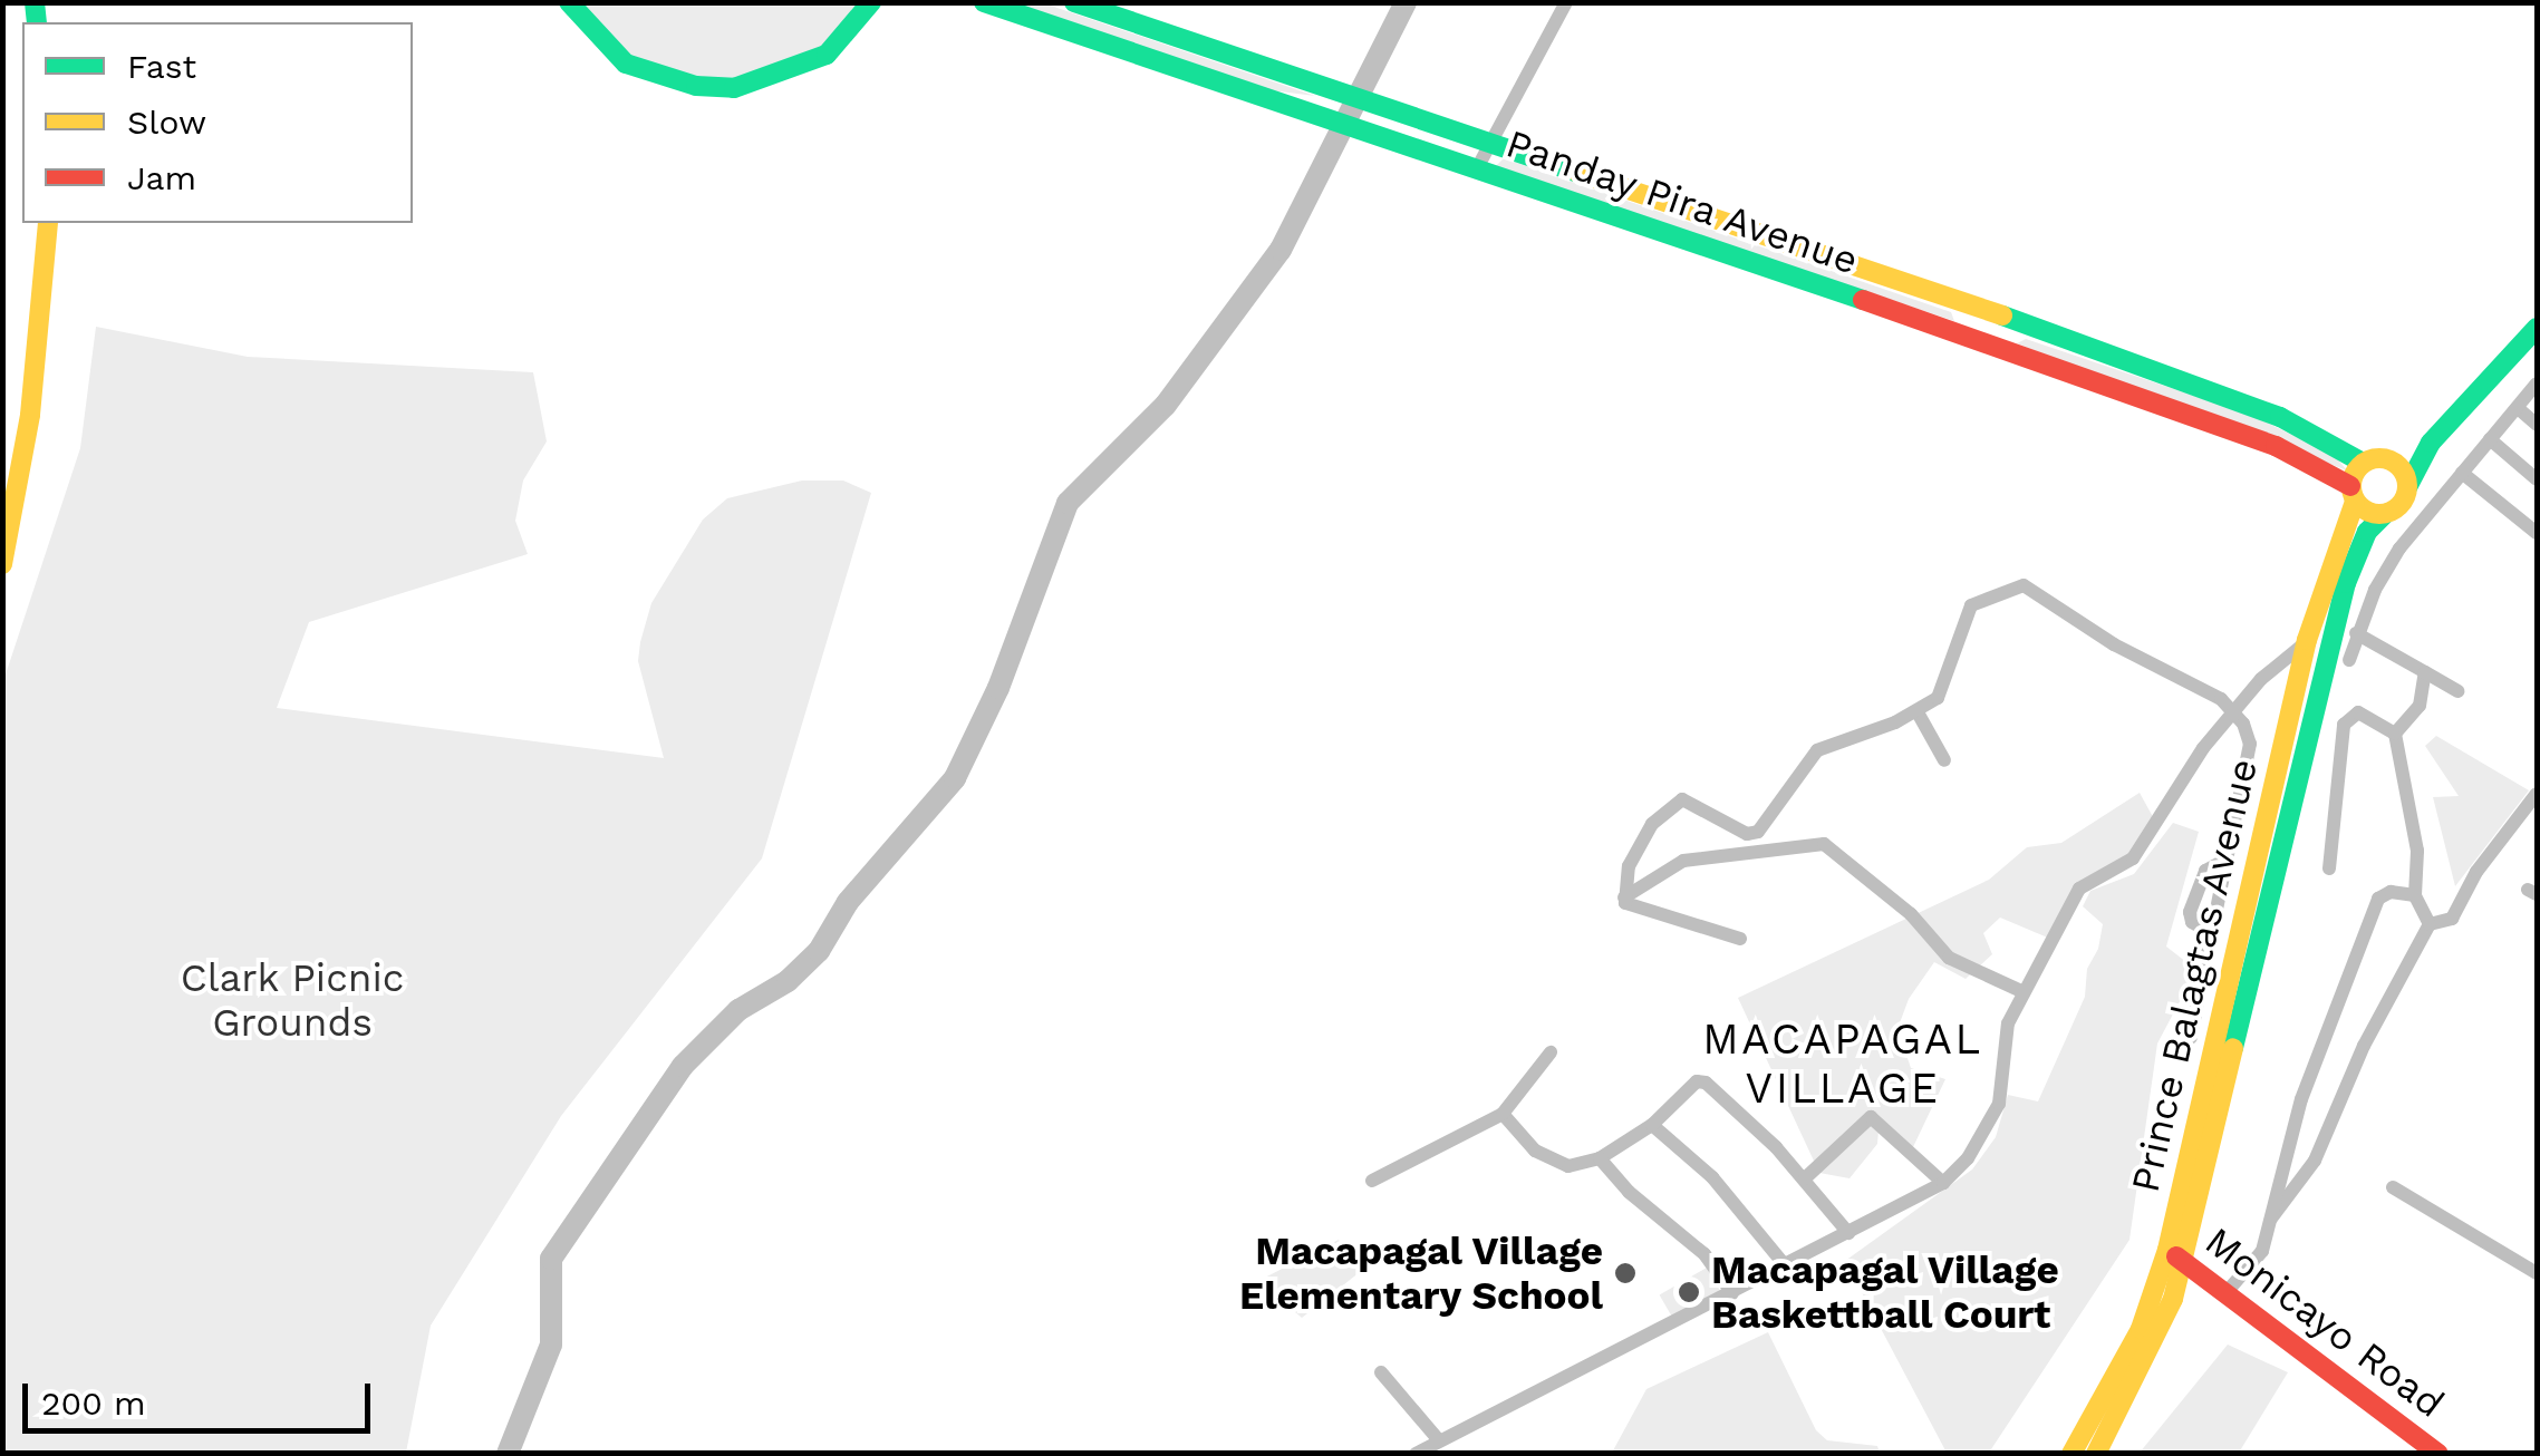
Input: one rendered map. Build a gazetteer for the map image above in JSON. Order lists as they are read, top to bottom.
{
  "streets": {
    "main road": ["Panday Pira Avenue", "Prince Balagtas Avenue", "Monicayo Road"]
  },
  "crossings": [
    ["Panday Pira Avenue", "Prince Balagtas Avenue"],
    ["Prince Balagtas Avenue", "Monicayo Road"]
  ],
  "districts": ["MACAPAGAL VILLAGE"],
  "parks": ["Clark Picnic Grounds"],
  "places": ["Macapagal Village Elementary School", "Macapagal Village Baskettball Court"],
  "legend": ["Fast", "Slow", "Jam"],
  "scale_bar": "200 m"
}
